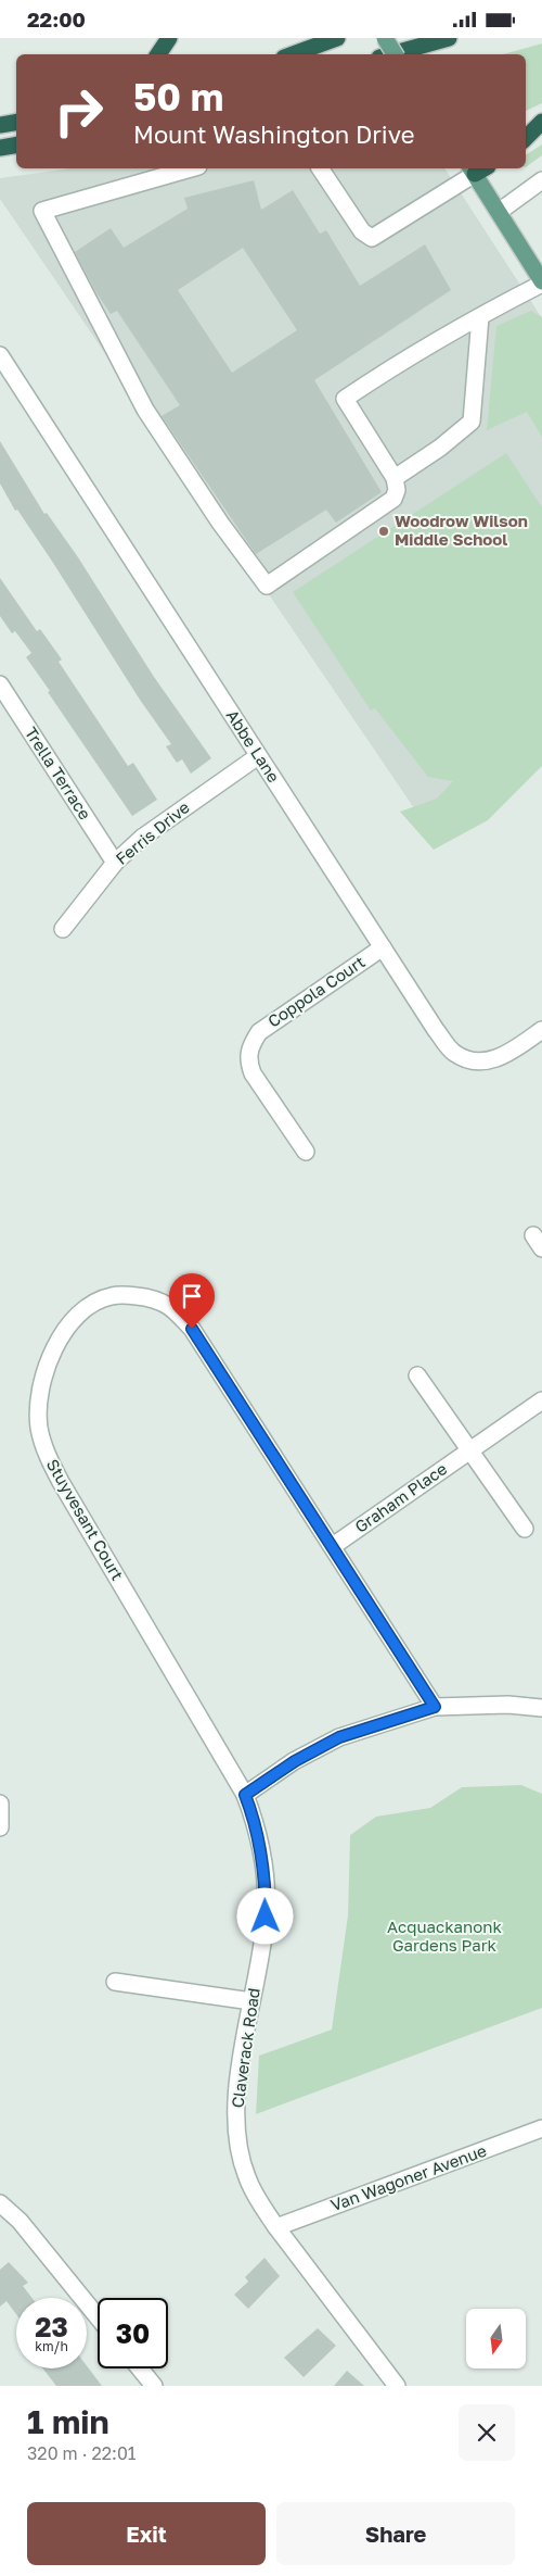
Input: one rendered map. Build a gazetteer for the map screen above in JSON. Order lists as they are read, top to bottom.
{
  "streets": {
    "street": [
      "Abbe Lane",
      "Trella Terrace",
      "Ferris Drive",
      "Coppola Court",
      "Graham Place",
      "Stuyvesant Court",
      "Claverack Road",
      "Van Wagoner Avenue"
    ]
  },
  "crossings": [
    ["Abbe Lane", "Ferris Drive"],
    ["Abbe Lane", "Coppola Court"],
    ["Trella Terrace", "Ferris Drive"],
    ["Graham Place", "Stuyvesant Court"],
    ["Stuyvesant Court", "Claverack Road"],
    ["Claverack Road", "Van Wagoner Avenue"]
  ],
  "parks": ["Acquackanonk Gardens Park"],
  "places": ["Woodrow Wilson Middle School"],
  "north": "bottom",
  "page": {
    "status": "22:00",
    "turn": ["50 m", "Mount Washington Drive"],
    "speed": "23 km/h",
    "limit": "30",
    "heading": ["1 min", "320 m · 22:01"],
    "buttons": ["Exit", "Share"]
  }
}
